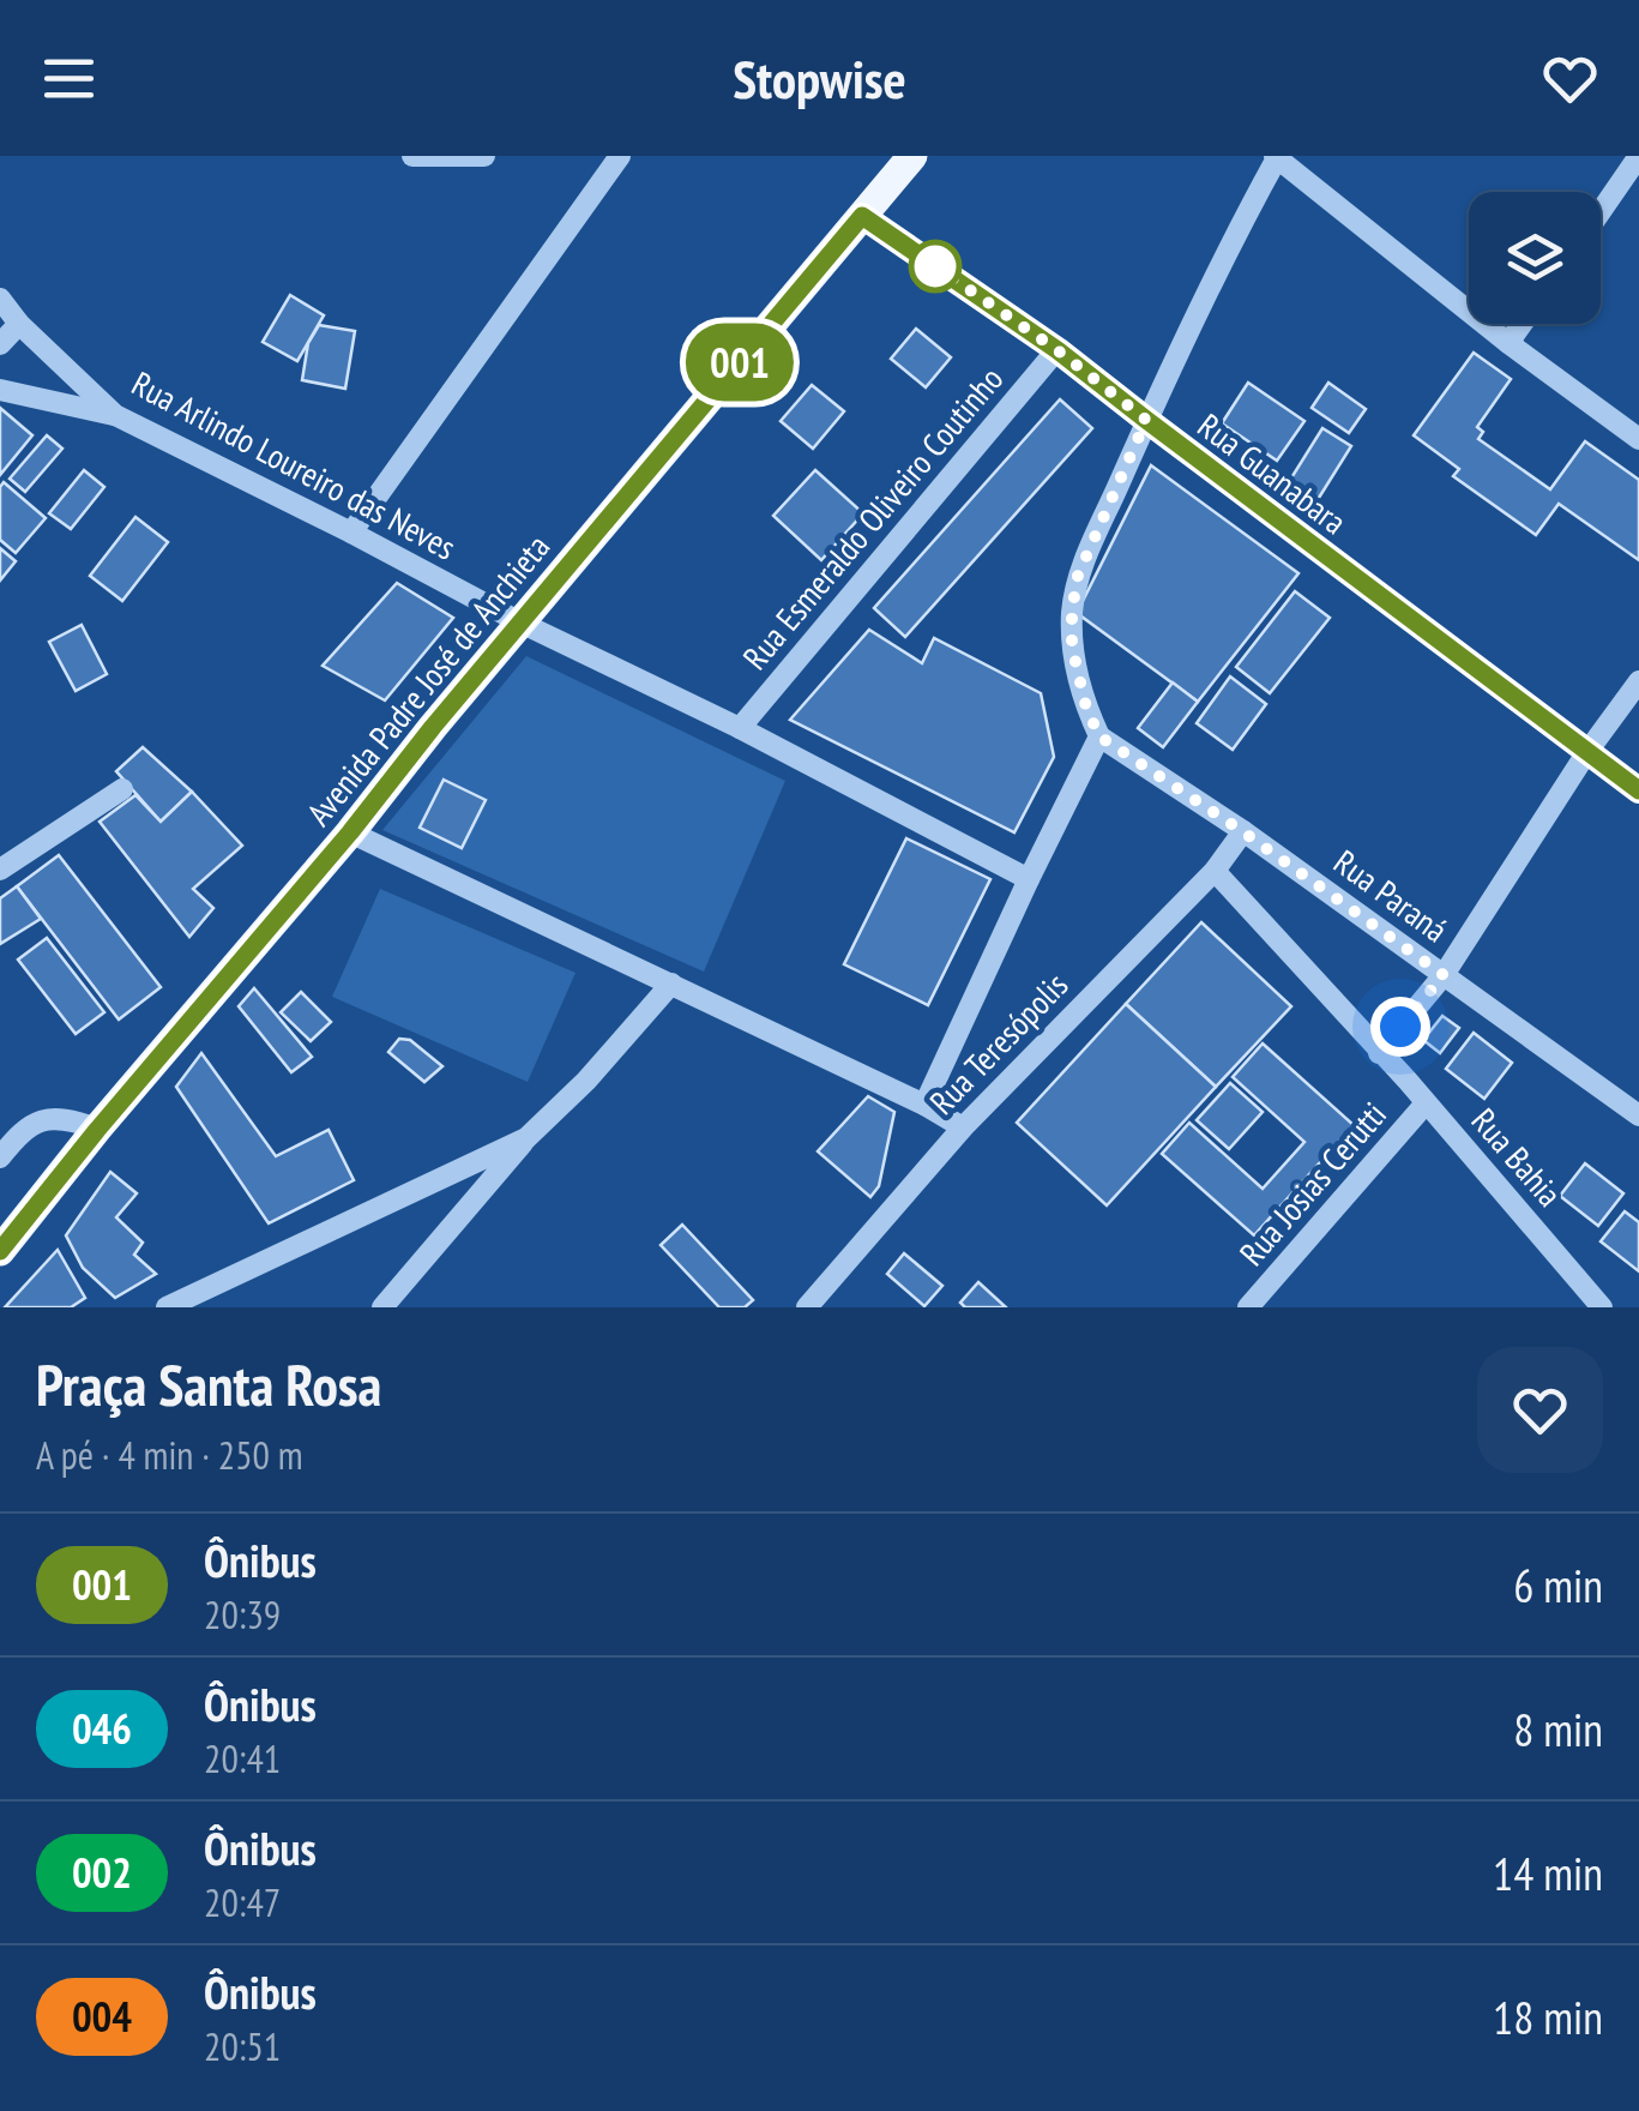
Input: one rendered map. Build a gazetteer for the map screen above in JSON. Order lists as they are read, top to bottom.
{
  "streets": {
    "main road": ["Avenida Padre José de Anchieta"],
    "street": [
      "Rua Arlindo Loureiro das Neves",
      "Rua Guanabara",
      "Rua Esmeraldo Oliveiro Coutinho",
      "Rua Paraná",
      "Rua Teresópolis",
      "Rua Bahia",
      "Rua Josias Cerutti"
    ]
  },
  "crossings": [
    ["Rua Arlindo Loureiro das Neves", "Avenida Padre José de Anchieta"],
    ["Rua Guanabara", "Rua Esmeraldo Oliveiro Coutinho"],
    ["Rua Guanabara", "Avenida Padre José de Anchieta"],
    ["Rua Paraná", "Rua Teresópolis"],
    ["Rua Teresópolis", "Rua Bahia"],
    ["Rua Bahia", "Rua Josias Cerutti"]
  ],
  "lines": ["bus line 001"],
  "page": {
    "header": "Stopwise",
    "on_map": "001",
    "heading": ["Praça Santa Rosa", "A pé · 4 min · 250 m"],
    "list": [
      {
        "mark": "001",
        "name": "Ônibus",
        "note": "20:39",
        "value": "6 min"
      },
      {
        "mark": "046",
        "name": "Ônibus",
        "note": "20:41",
        "value": "8 min"
      },
      {
        "mark": "002",
        "name": "Ônibus",
        "note": "20:47",
        "value": "14 min"
      },
      {
        "mark": "004",
        "name": "Ônibus",
        "note": "20:51",
        "value": "18 min"
      }
    ]
  }
}
